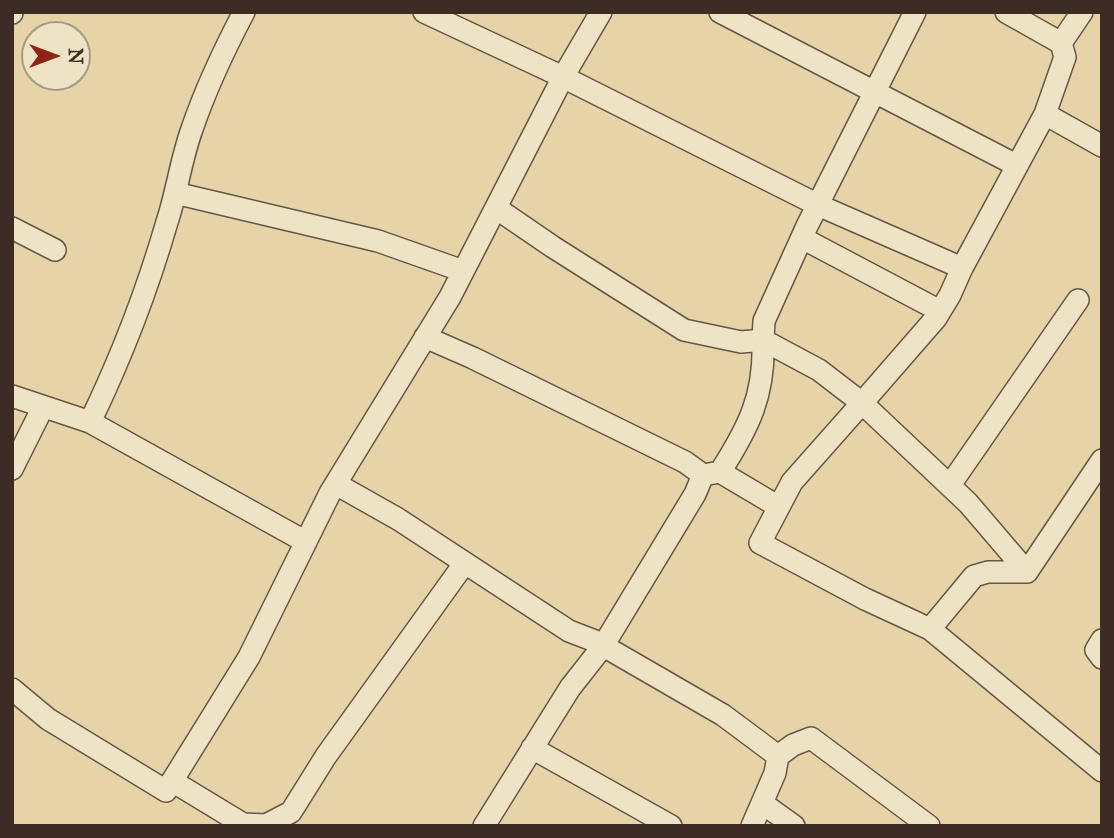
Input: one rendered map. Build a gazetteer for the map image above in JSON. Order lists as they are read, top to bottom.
{
  "north": "right"
}
